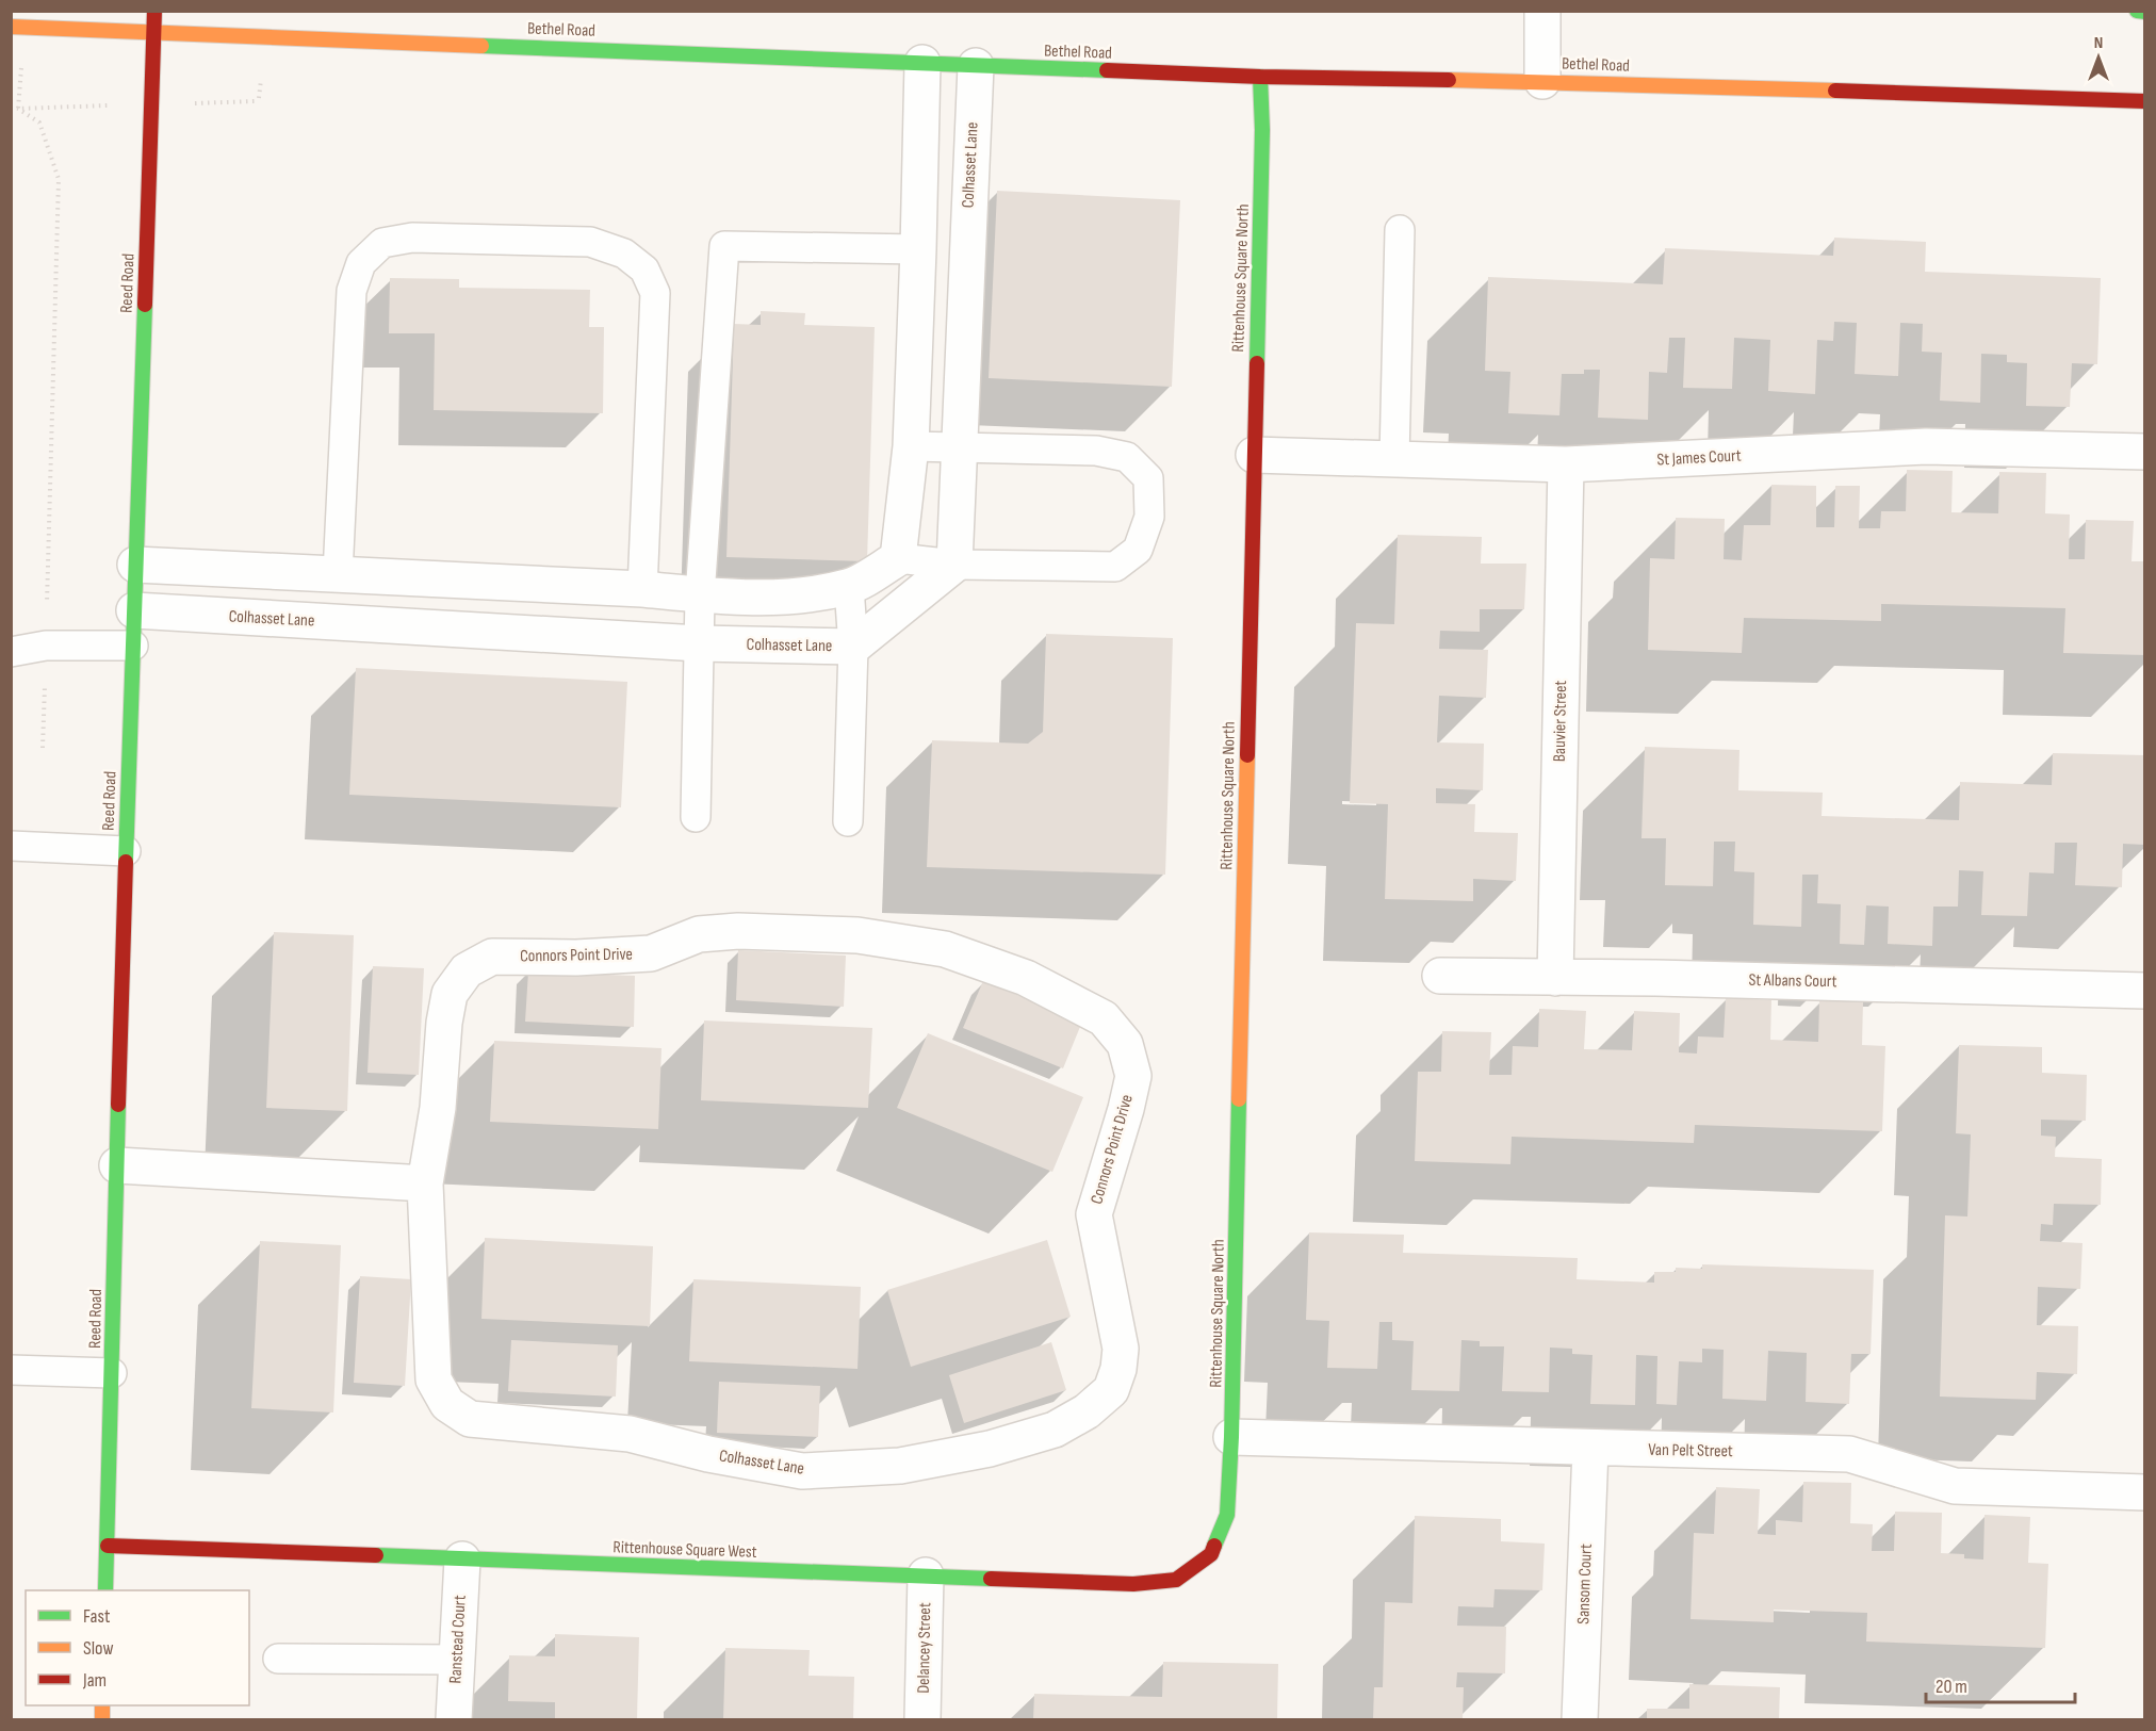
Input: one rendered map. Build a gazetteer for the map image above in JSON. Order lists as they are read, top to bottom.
{
  "streets": {
    "main road": [
      "Bethel Road",
      "Rittenhouse Square North",
      "Reed Road",
      "Rittenhouse Square West"
    ],
    "street": [
      "Colhasset Lane",
      "St James Court",
      "Bauvier Street",
      "Connors Point Drive",
      "St Albans Court",
      "Van Pelt Street",
      "Sansom Court",
      "Ranstead Court",
      "Delancey Street"
    ]
  },
  "crossings": [
    ["Bethel Road", "Colhasset Lane"],
    ["Bethel Road", "Rittenhouse Square North"],
    ["Bethel Road", "Reed Road"],
    ["Colhasset Lane", "Reed Road"],
    ["Colhasset Lane", "Connors Point Drive"],
    ["Rittenhouse Square North", "St James Court"],
    ["Rittenhouse Square North", "Van Pelt Street"],
    ["Rittenhouse Square North", "Rittenhouse Square West"],
    ["Reed Road", "Rittenhouse Square West"],
    ["St James Court", "Bauvier Street"],
    ["Bauvier Street", "St Albans Court"],
    ["Van Pelt Street", "Sansom Court"],
    ["Rittenhouse Square West", "Ranstead Court"],
    ["Rittenhouse Square West", "Delancey Street"]
  ],
  "legend": ["Fast", "Slow", "Jam"],
  "scale_bar": "20 m",
  "north": "top"
}
